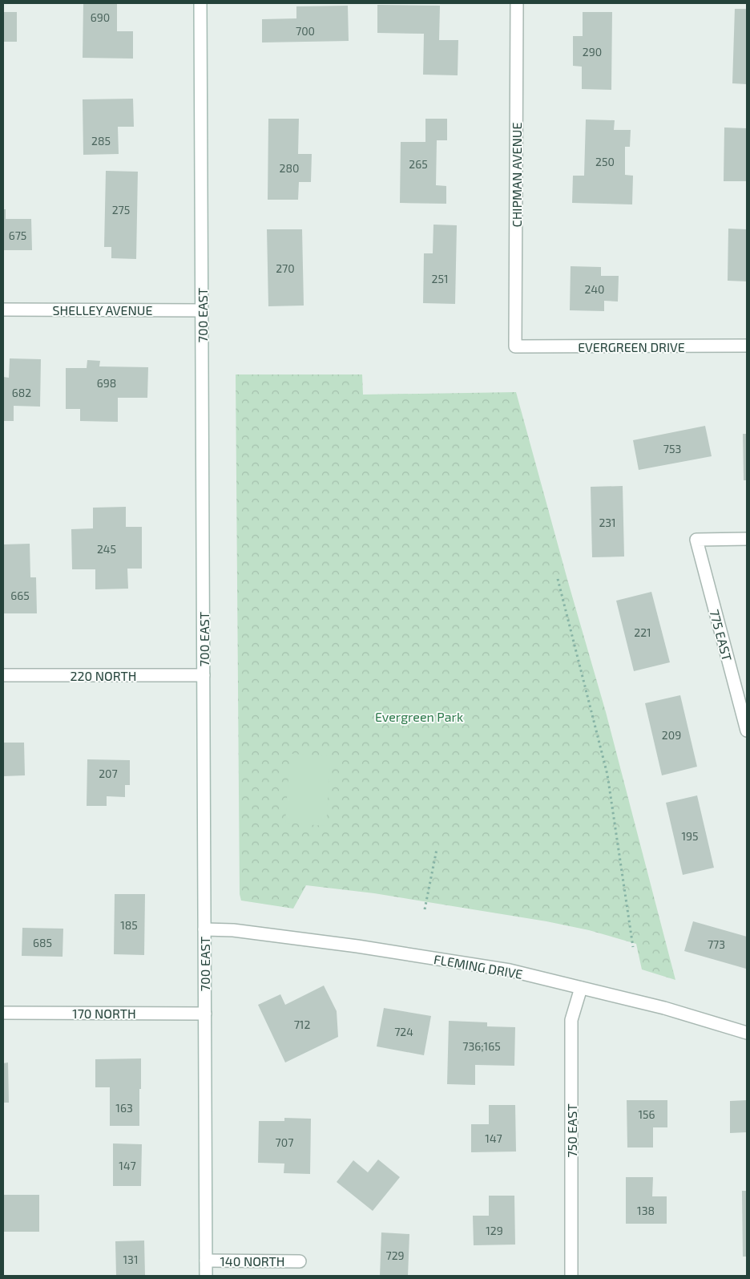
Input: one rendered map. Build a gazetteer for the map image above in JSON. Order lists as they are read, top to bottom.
{
  "streets": {
    "street": [
      "CHIPMAN AVENUE",
      "SHELLEY AVENUE",
      "700 EAST",
      "EVERGREEN DRIVE",
      "775 EAST",
      "220 NORTH",
      "FLEMING DRIVE",
      "170 NORTH",
      "750 EAST",
      "140 NORTH"
    ]
  },
  "crossings": [
    ["CHIPMAN AVENUE", "EVERGREEN DRIVE"],
    ["SHELLEY AVENUE", "700 EAST"],
    ["700 EAST", "220 NORTH"],
    ["700 EAST", "FLEMING DRIVE"],
    ["700 EAST", "170 NORTH"],
    ["700 EAST", "140 NORTH"],
    ["FLEMING DRIVE", "750 EAST"]
  ],
  "parks": ["Evergreen Park"],
  "house_numbers": [
    "690",
    "700",
    "290",
    "285",
    "250",
    "265",
    "280",
    "275",
    "675",
    "270",
    "251",
    "240",
    "698",
    "682",
    "753",
    "231",
    "245",
    "665",
    "221",
    "209",
    "207",
    "195",
    "185",
    "685",
    "773",
    "712",
    "724",
    "736;165",
    "163",
    "156",
    "147",
    "707",
    "147",
    "138",
    "129",
    "729",
    "131"
  ]
}
